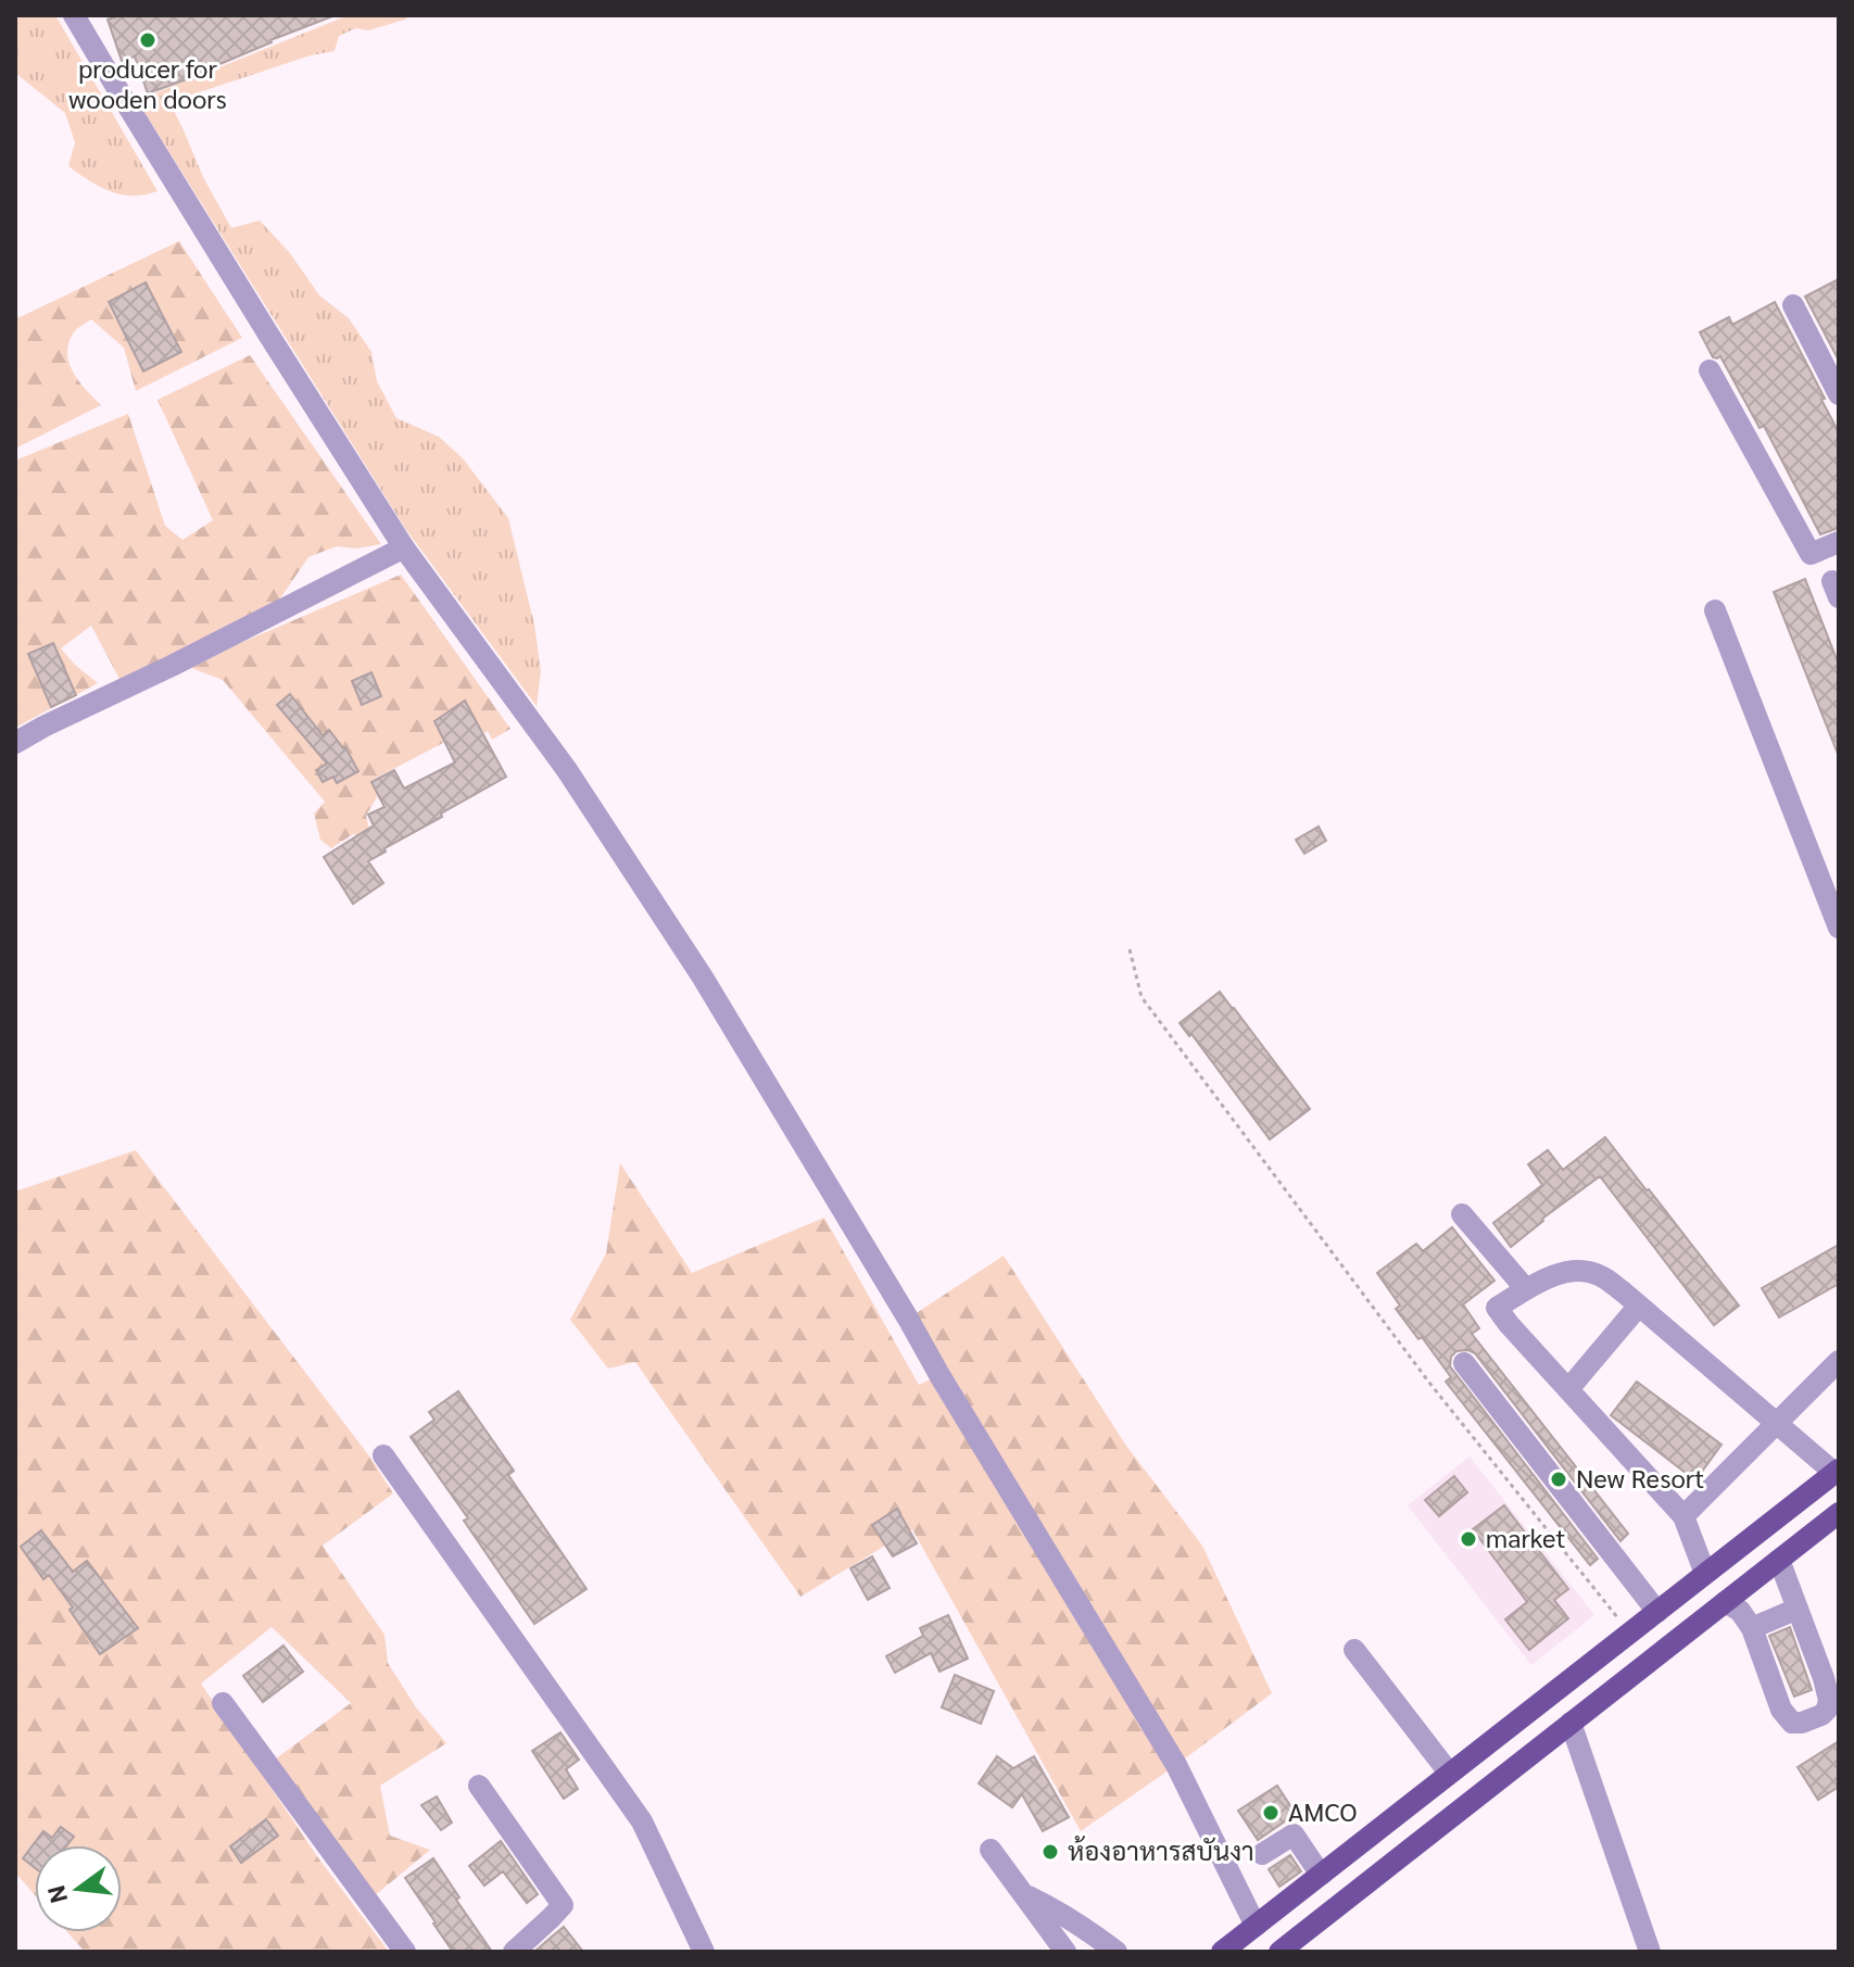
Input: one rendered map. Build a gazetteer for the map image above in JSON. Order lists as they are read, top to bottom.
{
  "places": [
    "producer for wooden doors",
    "New Resort",
    "market",
    "AMCO",
    "ห้องอาหารสบันงา"
  ],
  "north": "left"
}
